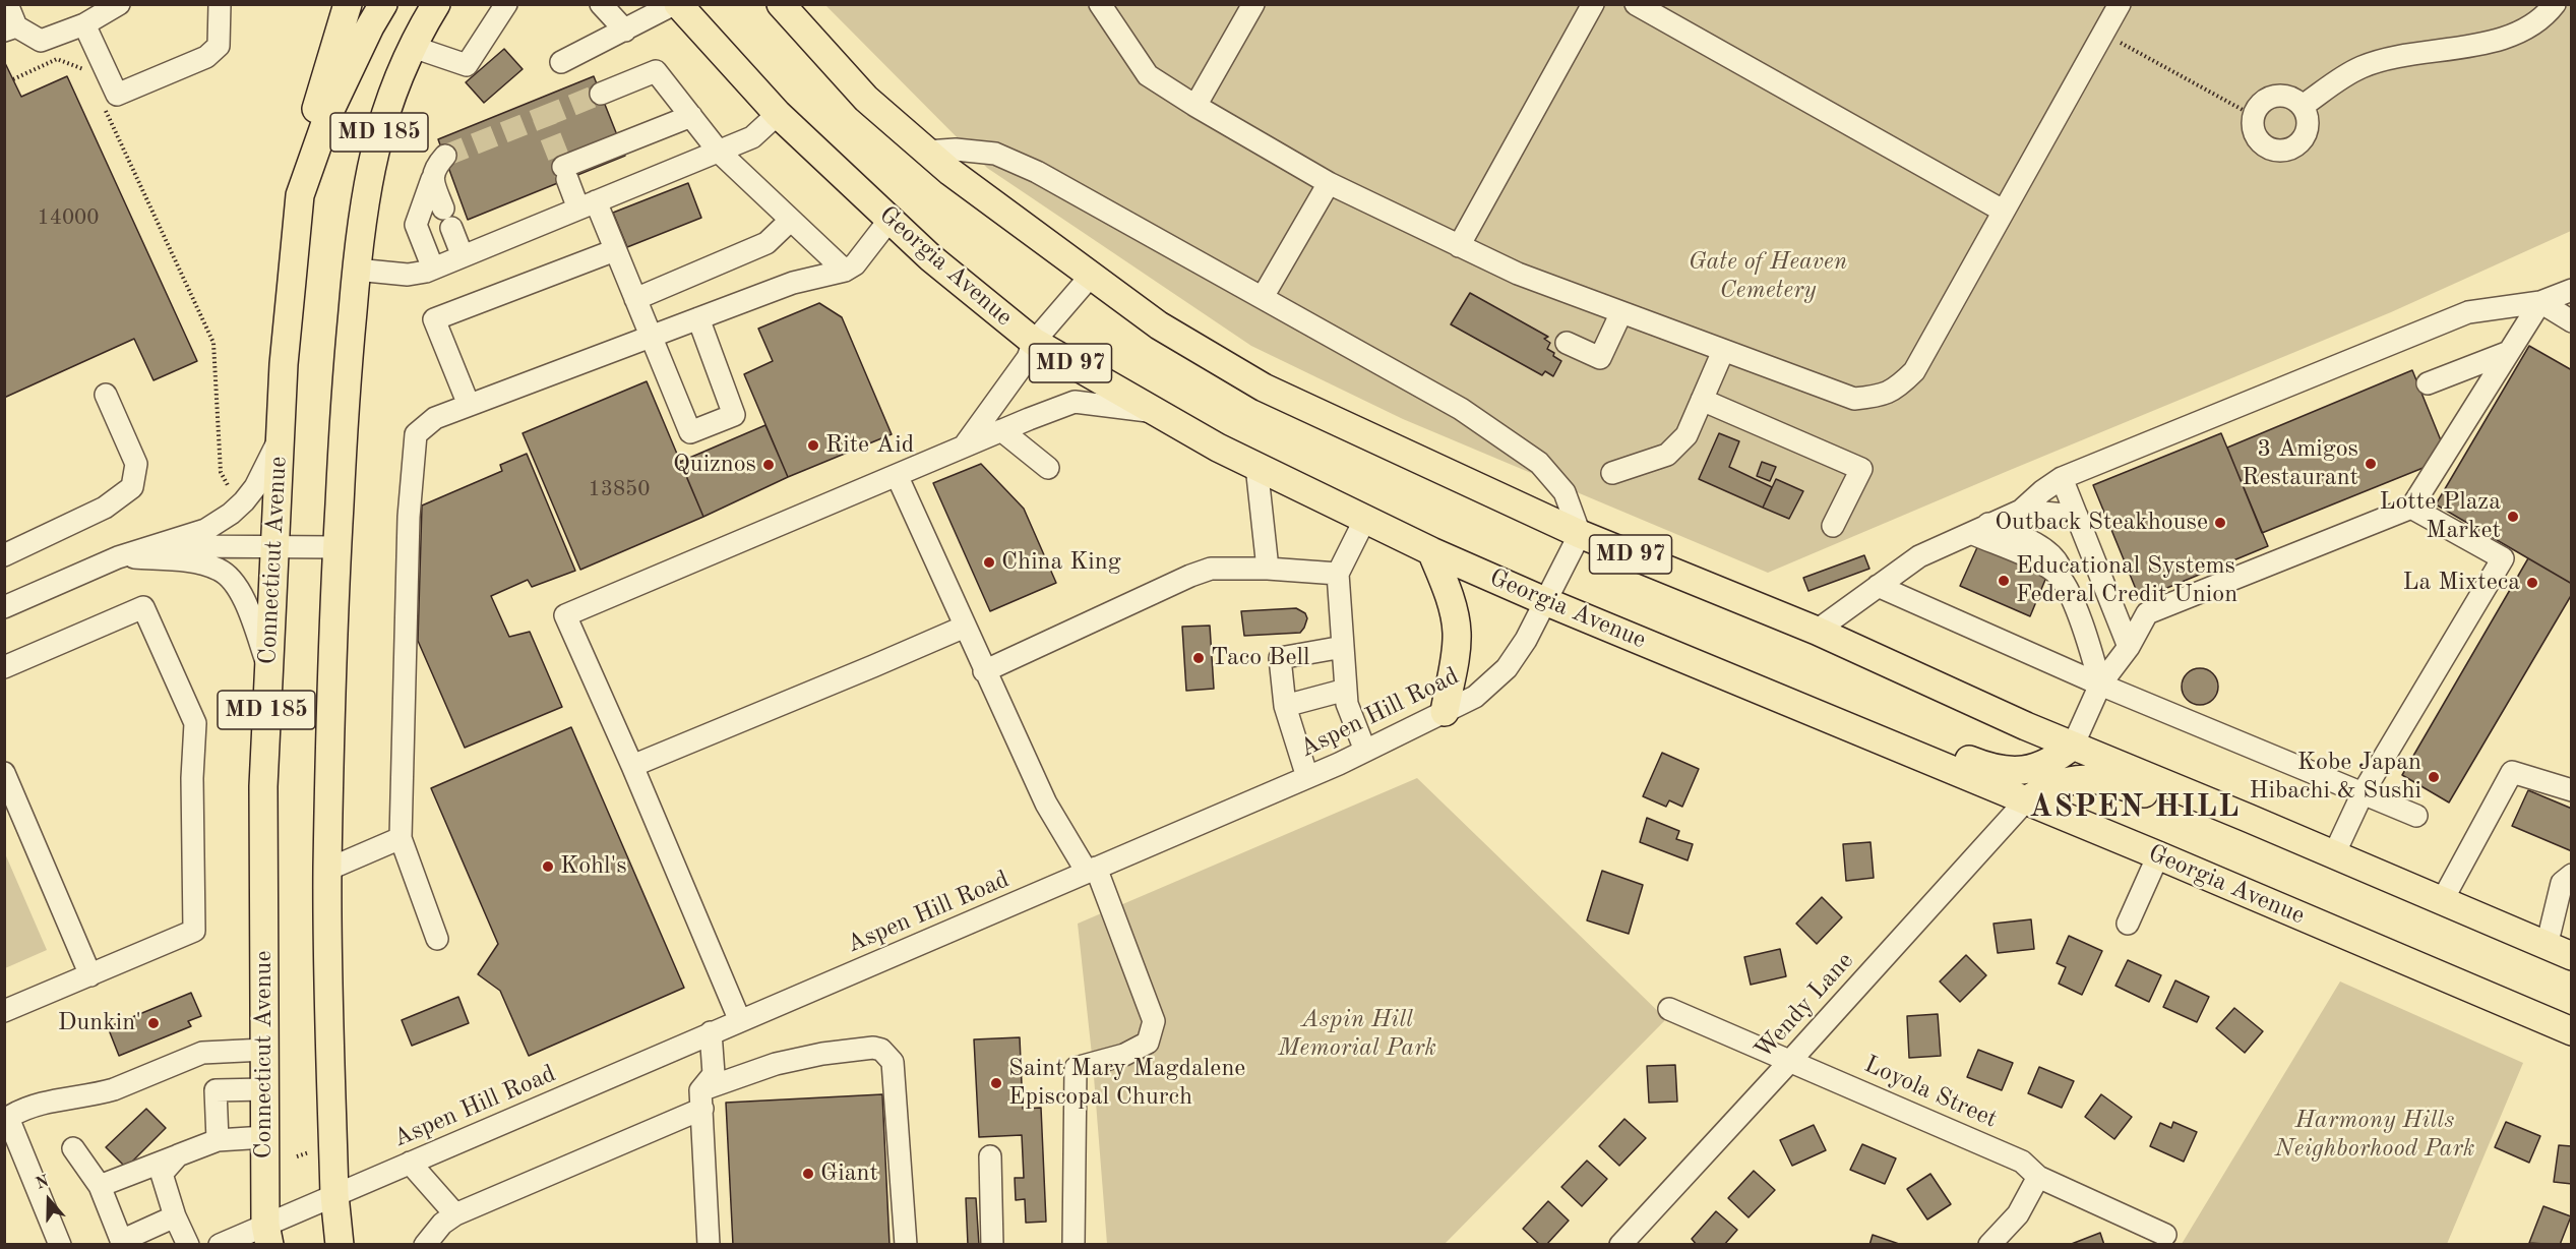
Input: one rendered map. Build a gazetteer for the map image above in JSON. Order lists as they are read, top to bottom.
{
  "streets": {
    "main road": [
      "MD 185",
      "Georgia Avenue",
      "MD 97",
      "Connecticut Avenue"
    ],
    "street": ["Aspen Hill Road", "Wendy Lane", "Loyola Street"]
  },
  "crossings": [
    ["MD 185", "Aspen Hill Road"],
    ["Georgia Avenue", "Aspen Hill Road"],
    ["Georgia Avenue", "Wendy Lane"],
    ["MD 97", "Aspen Hill Road"],
    ["Connecticut Avenue", "Aspen Hill Road"],
    ["Wendy Lane", "Loyola Street"]
  ],
  "districts": ["ASPEN HILL"],
  "parks": ["Gate of Heaven Cemetery", "Aspin Hill Memorial Park", "Harmony Hills Neighborhood Park"],
  "places": [
    "Rite Aid",
    "3 Amigos Restaurant",
    "Quiznos",
    "Lotte Plaza Market",
    "Outback Steakhouse",
    "China King",
    "Educational Systems Federal Credit Union",
    "La Mixteca",
    "Taco Bell",
    "Kobe Japan Hibachi & Sushi",
    "Kohl's",
    "Dunkin'",
    "Saint Mary Magdalene Episcopal Church",
    "Giant"
  ],
  "house_numbers": ["14000", "13850"],
  "north": "top"
}
